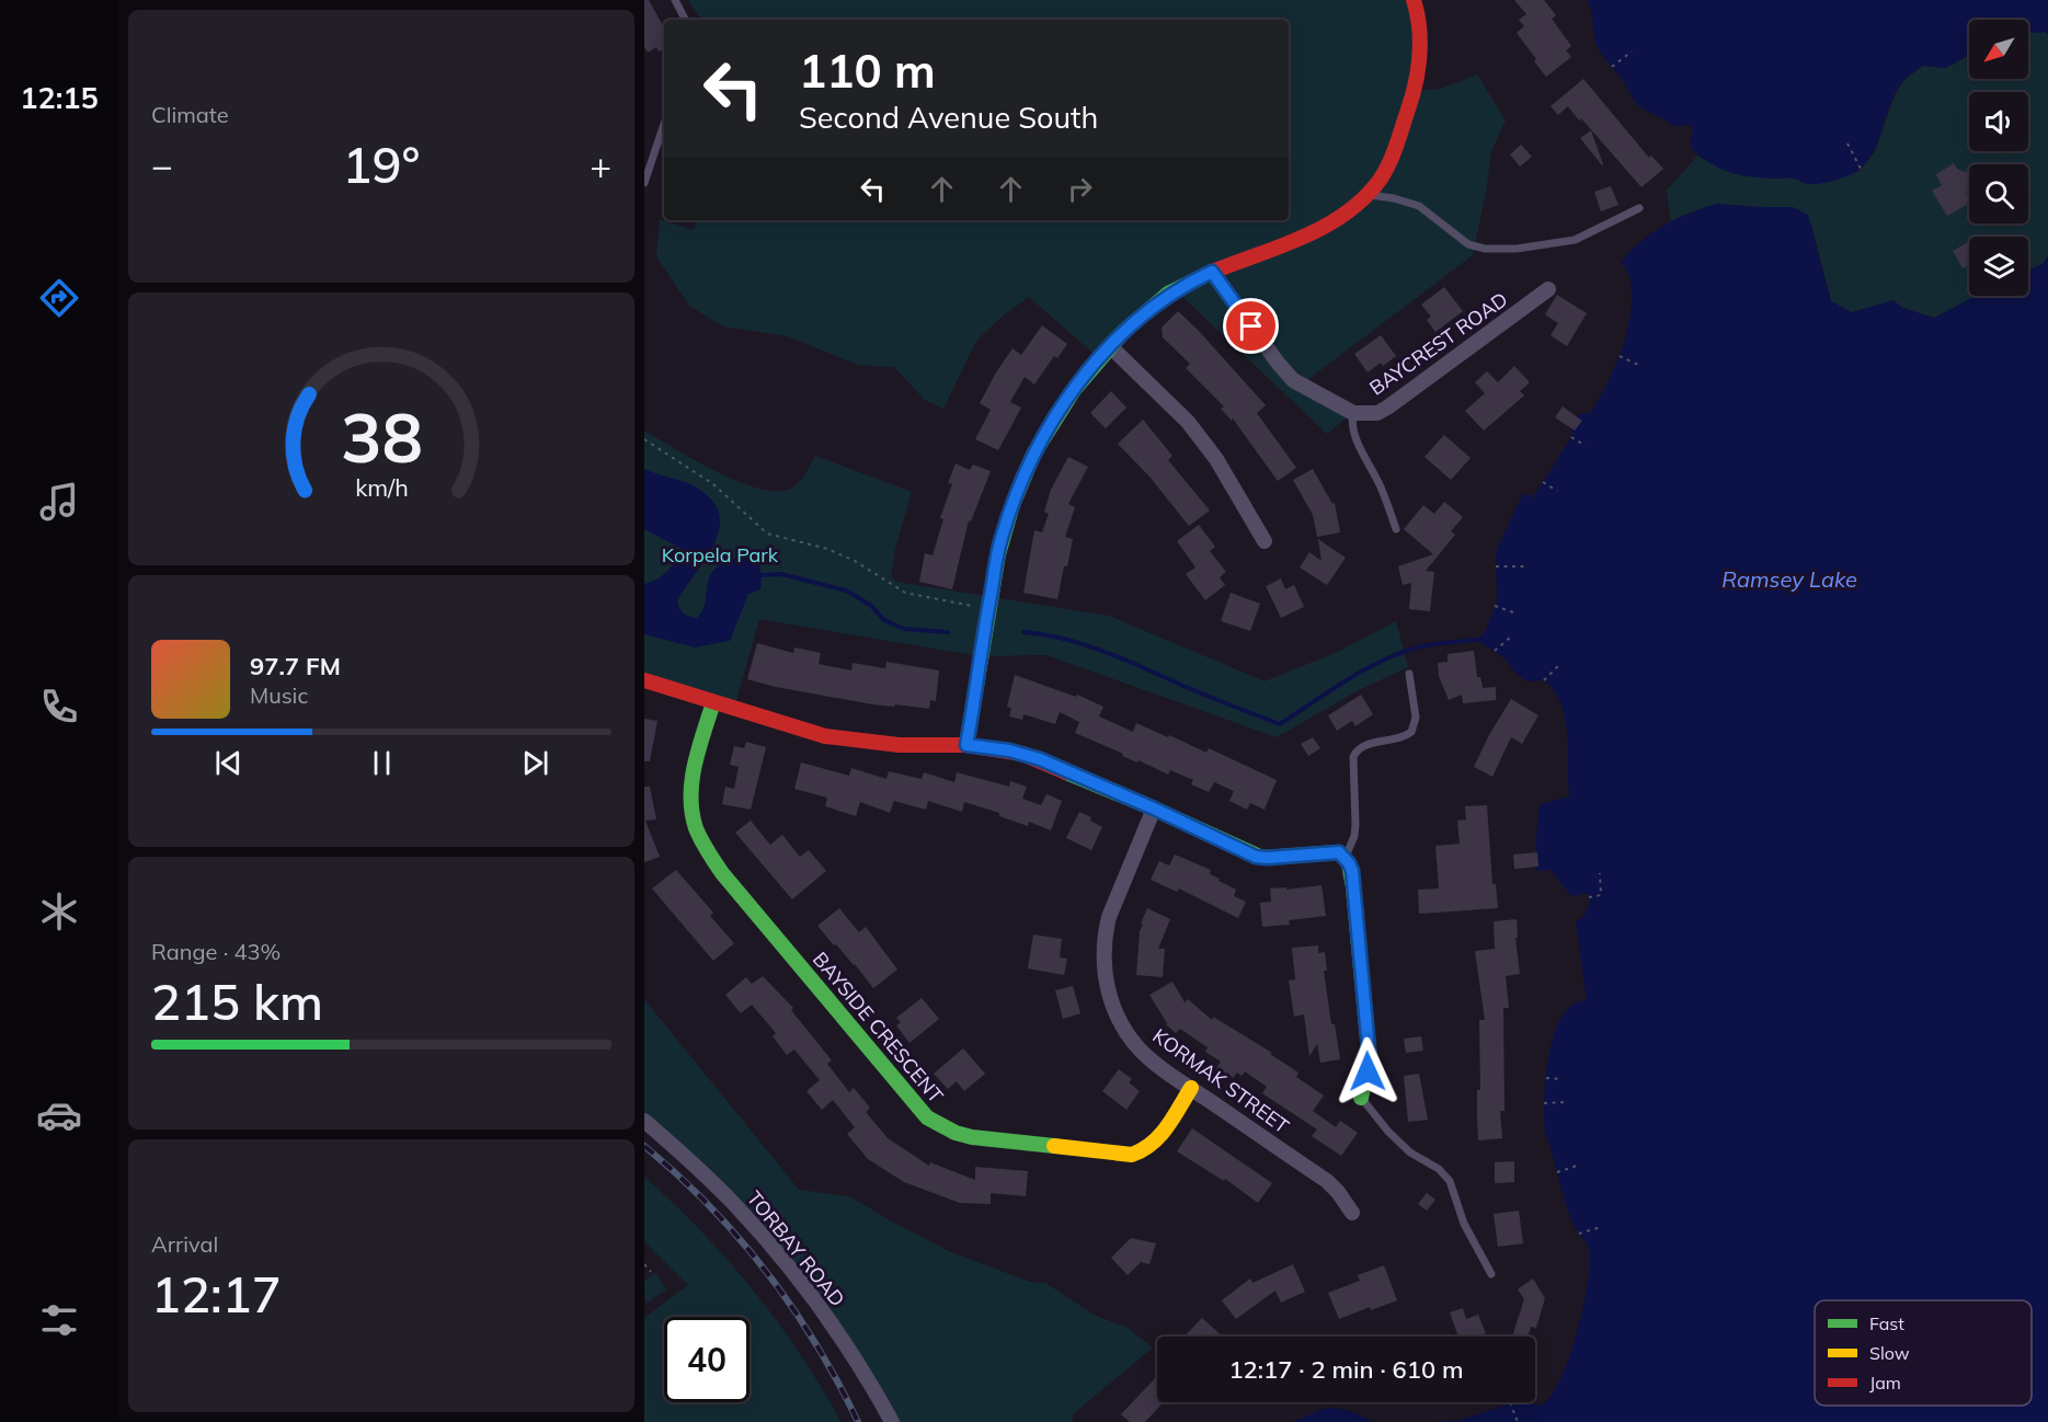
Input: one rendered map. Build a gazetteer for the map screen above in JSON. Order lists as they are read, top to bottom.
{
  "streets": {
    "street": [
      "BAYCREST ROAD",
      "BAYSIDE CRESCENT",
      "KORMAK STREET",
      "TORBAY ROAD"
    ]
  },
  "crossings": [
    ["BAYSIDE CRESCENT", "KORMAK STREET"]
  ],
  "water": ["Ramsey Lake"],
  "parks": ["Korpela Park"],
  "legend": ["Fast", "Slow", "Jam"],
  "north": "bottom left",
  "page": {
    "tabs": "12:15",
    "tile": [
      "Climate",
      ["Range · 43%", "215 km"],
      ["Arrival", "12:17"]
    ],
    "turn": ["110 m", "Second Avenue South"],
    "heat": ["−", "19°", "+"],
    "song": ["97.7 FM", "Music"],
    "limit": "40",
    "trip": "12:17 · 2 min · 610 m",
    "gauge": ["38", "km/h"]
  }
}
